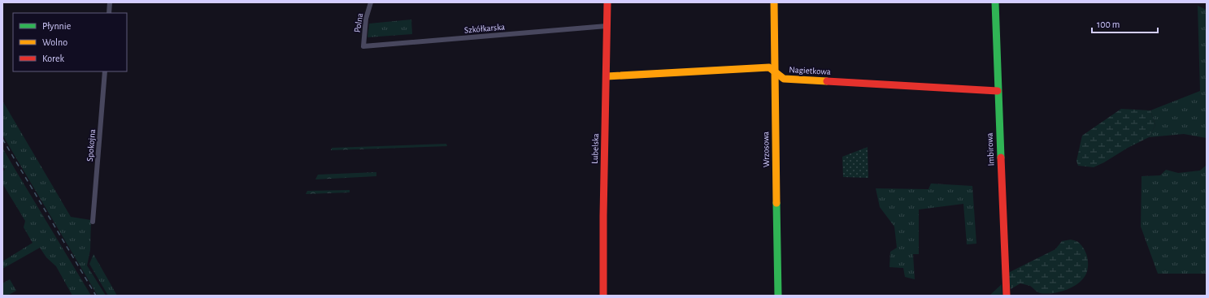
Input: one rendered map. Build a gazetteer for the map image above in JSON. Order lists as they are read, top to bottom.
{
  "streets": {
    "street": [
      "Polna",
      "Szkółkarska",
      "Nagietkowa",
      "Spokojna",
      "Lubelska",
      "Wrzosowa",
      "Imbirowa"
    ]
  },
  "crossings": [
    ["Polna", "Szkółkarska"],
    ["Szkółkarska", "Lubelska"],
    ["Nagietkowa", "Lubelska"],
    ["Nagietkowa", "Wrzosowa"],
    ["Nagietkowa", "Imbirowa"]
  ],
  "legend": ["Płynnie", "Wolno", "Korek"],
  "scale_bar": "100 m"
}
